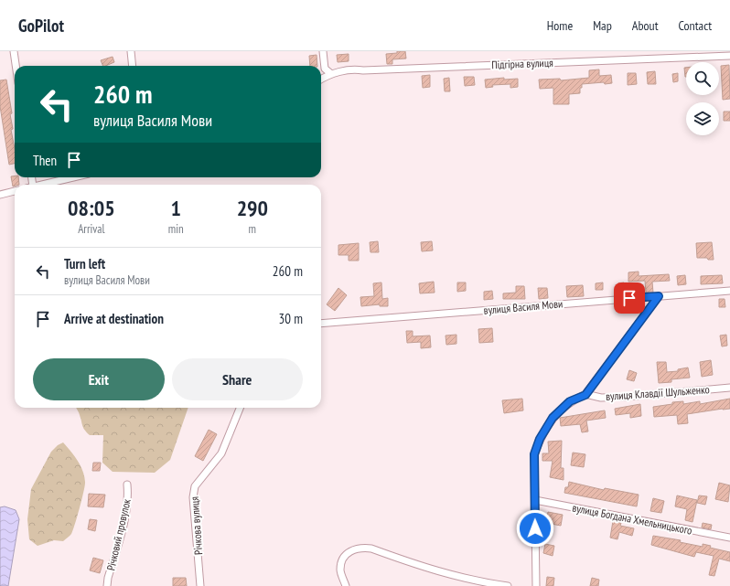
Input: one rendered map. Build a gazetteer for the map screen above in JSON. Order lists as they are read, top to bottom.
{
  "streets": {
    "street": [
      "Підгірна вулиця",
      "вулиця Василя Мови",
      "вулиця Клавдії Шульженко",
      "вулиця Богдана Хмельницького",
      "Річкова вулиця",
      "Річковий провулок"
    ]
  },
  "page": {
    "header": "GoPilot",
    "nav": [
      "Home",
      "Map",
      "About",
      "Contact"
    ],
    "turn": ["260 m", "вулиця Василя Мови"],
    "then": "Then",
    "eta": [
      "08:05",
      "Arrival",
      "1",
      "min",
      "290",
      "m"
    ],
    "list": [
      {
        "name": "Turn left",
        "note": "вулиця Василя Мови",
        "value": "260 m"
      },
      {
        "name": "Arrive at destination",
        "value": "30 m"
      }
    ],
    "buttons": ["Exit", "Share"]
  }
}
